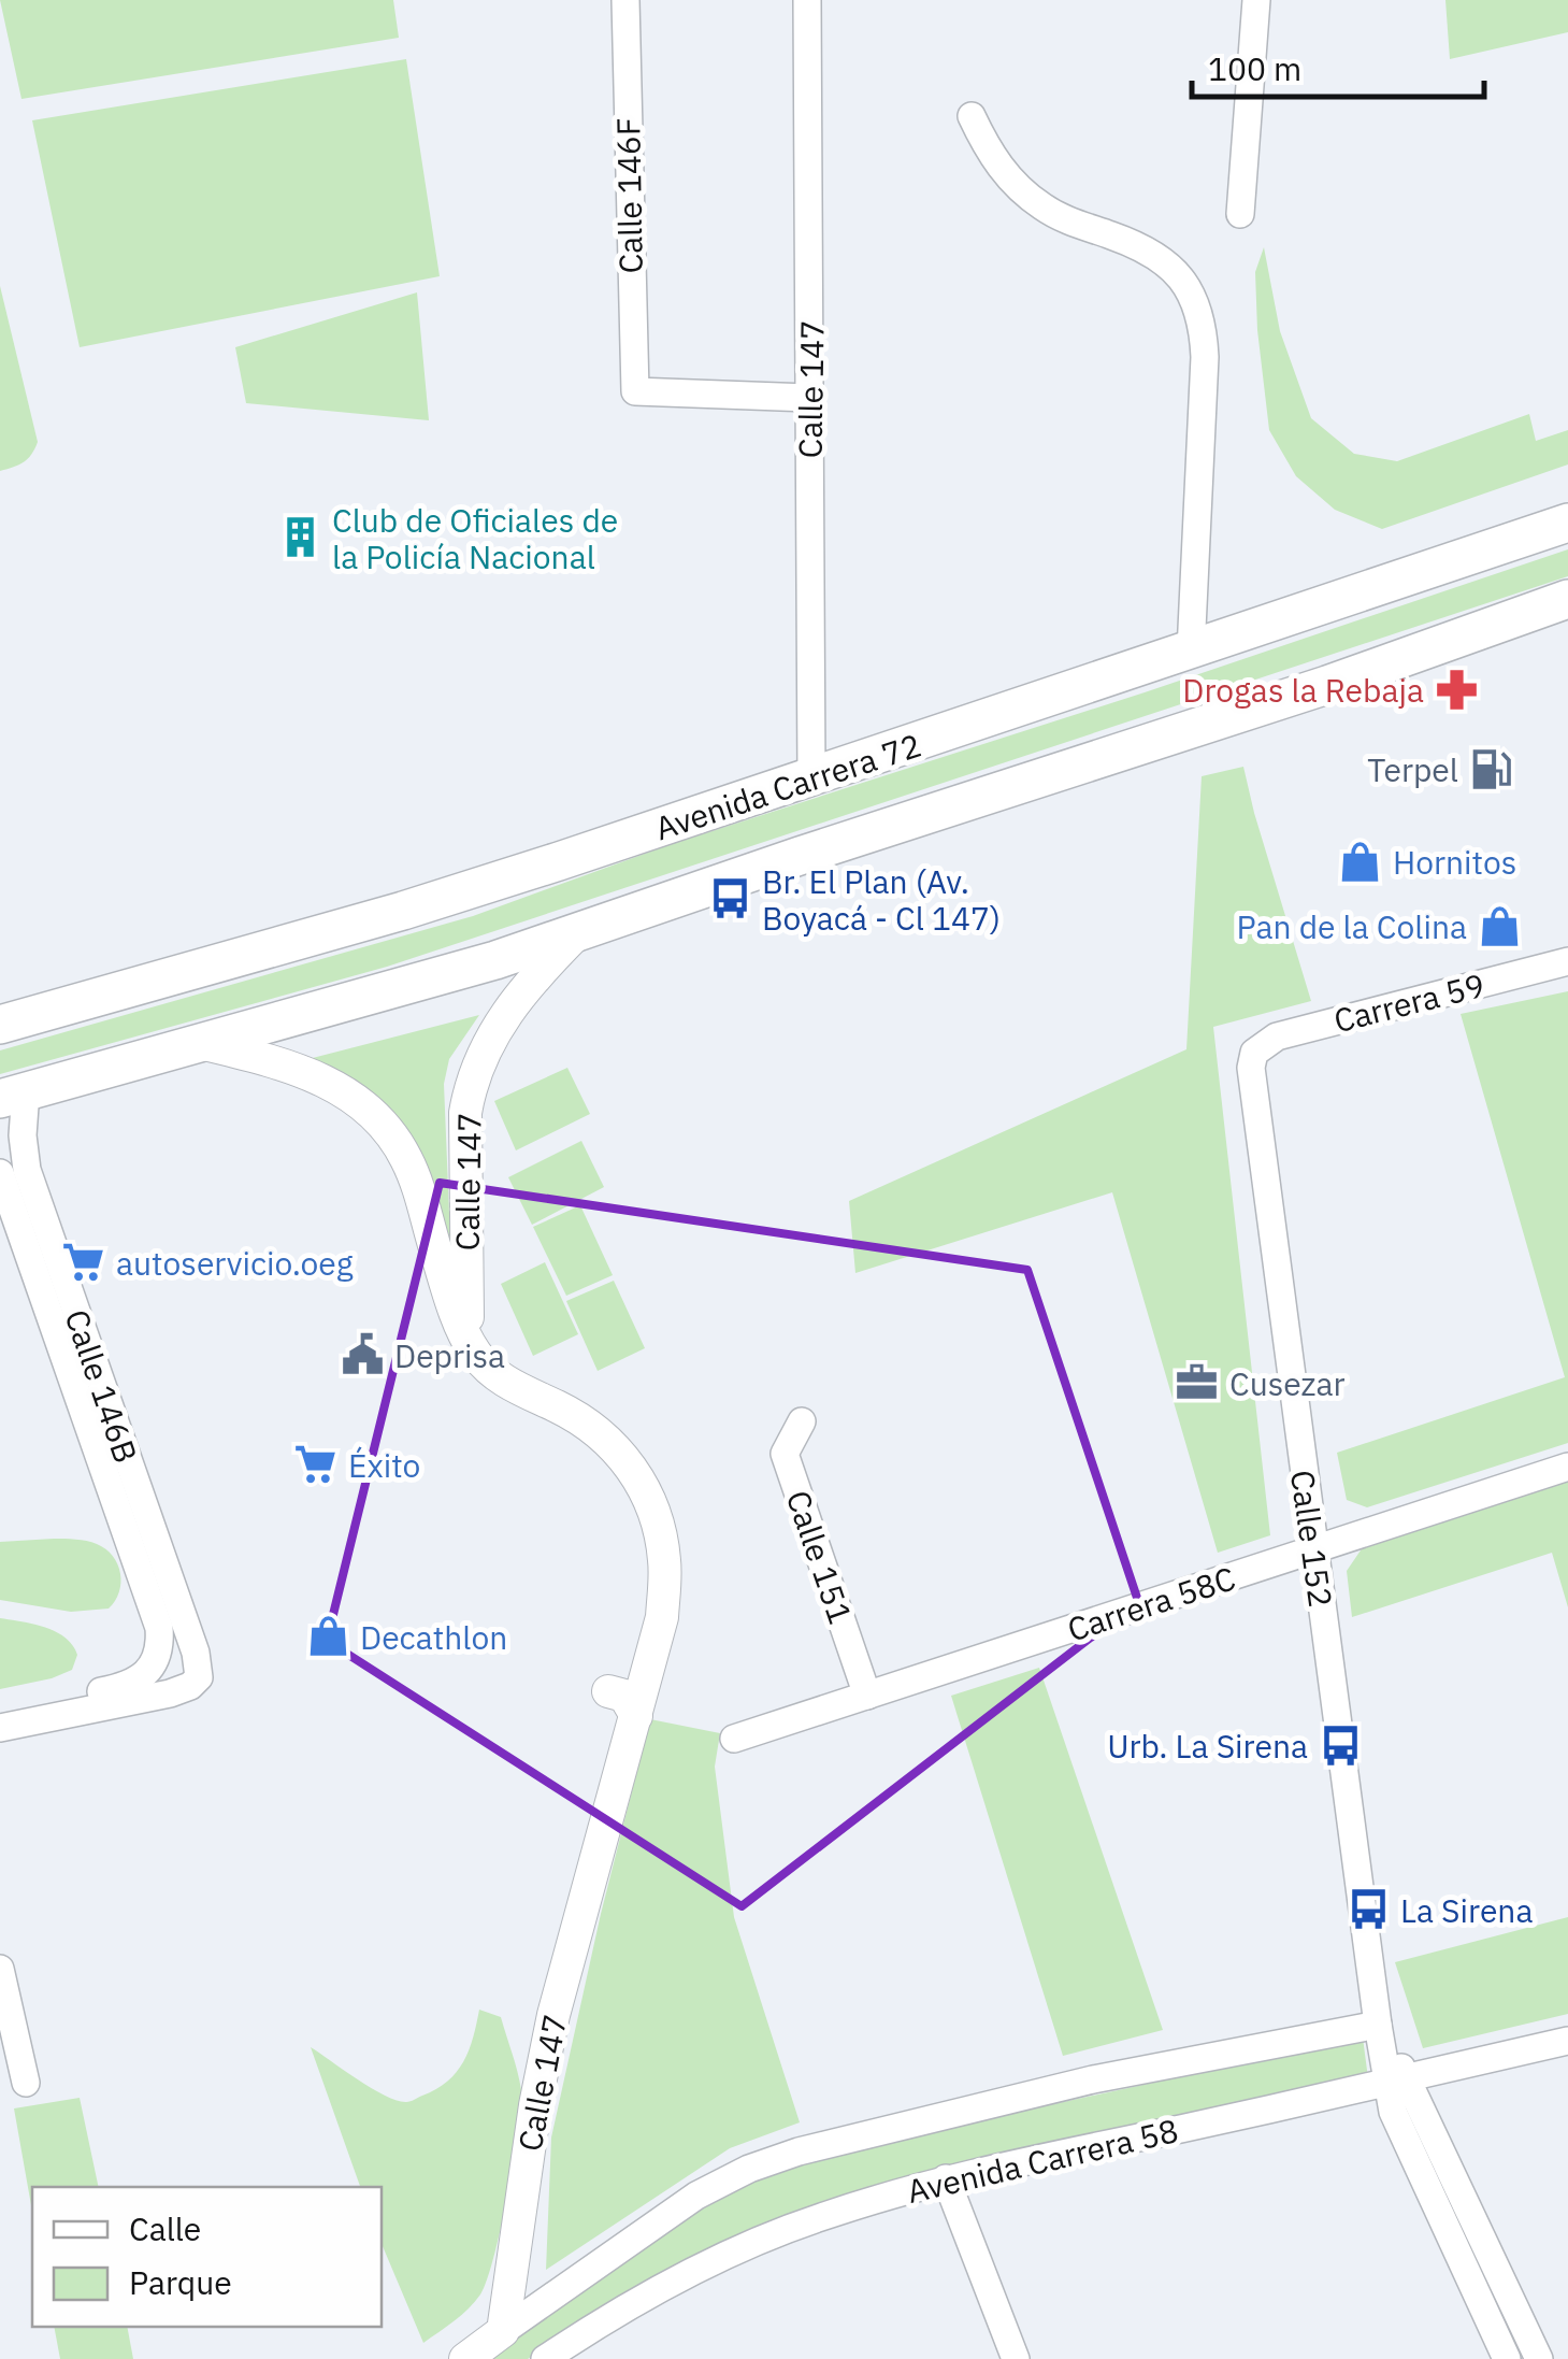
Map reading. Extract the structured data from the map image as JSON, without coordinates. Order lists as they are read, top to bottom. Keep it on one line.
{"streets":{"highway":["Avenida Carrera 72"],"main road":["Calle 147","Avenida Carrera 58"],"street":["Calle 146F","Carrera 59","Calle 146B","Calle 152","Calle 151","Carrera 58C"]},"crossings":[["Calle 146F","Calle 147"],["Calle 147","Avenida Carrera 72"],["Calle 147","Avenida Carrera 58"],["Carrera 59","Calle 152"],["Calle 152","Carrera 58C"],["Calle 152","Avenida Carrera 58"],["Calle 151","Carrera 58C"]],"places":{"building":["Club de Oficiales de la Policía Nacional"],"pharmacy":["Drogas la Rebaja"],"fuel station":["Terpel"],"shop":["Hornitos","Pan de la Colina","Decathlon"],"bus stop":["Br. El Plan (Av. Boyacá - Cl 147)","Urb. La Sirena","La Sirena"],"supermarket":["autoservicio.oeg","Éxito"],"public building":["Deprisa"],"office":["Cusezar"]},"legend":["Calle","Parque"],"scale_bar":"100 m"}
